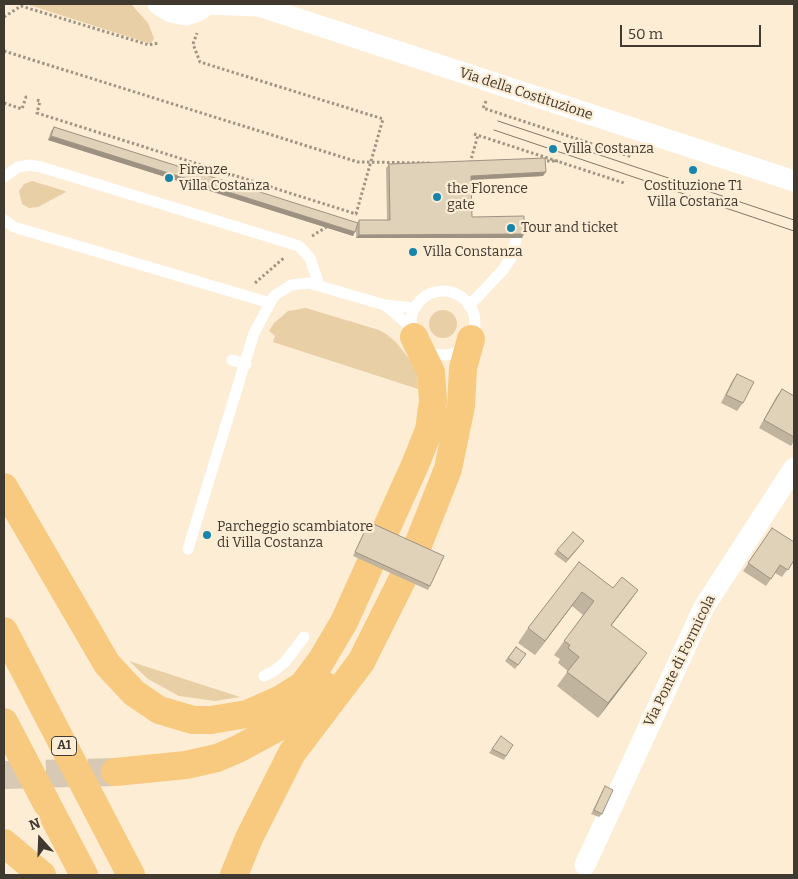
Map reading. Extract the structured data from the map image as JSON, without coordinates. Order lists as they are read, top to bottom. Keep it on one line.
{"streets":{"highway":["A1"],"street":["Via della Costituzione","Via Ponte di Formicola"]},"places":["Villa Costanza","Costituzione T1 Villa Costanza","Firenze, Villa Costanza","the Florence gate","Tour and ticket","Villa Constanza","Parcheggio scambiatore di Villa Costanza"],"scale_bar":"50 m","north":"top"}
